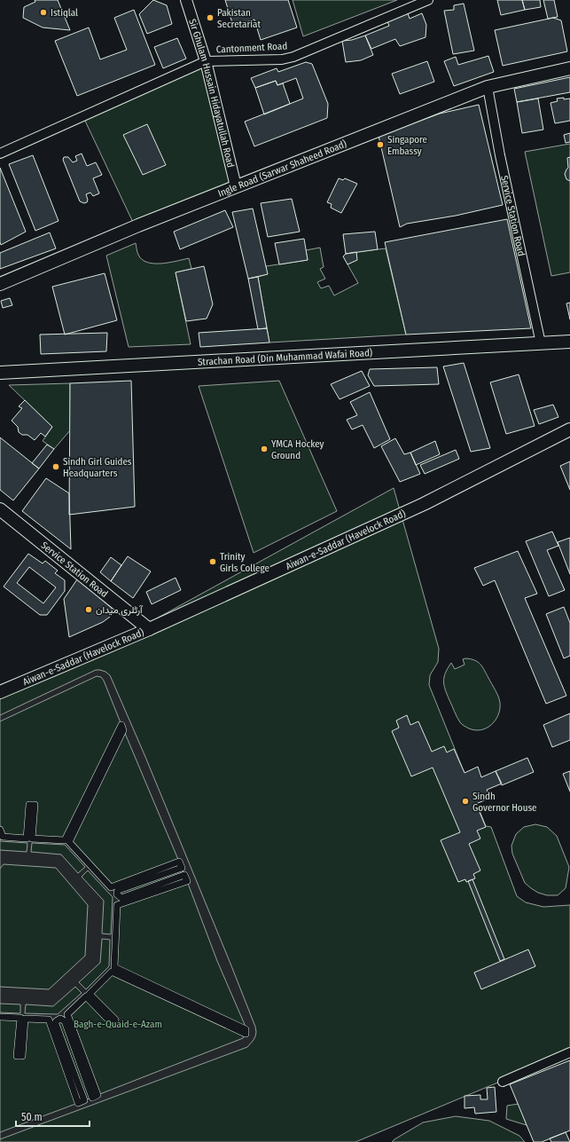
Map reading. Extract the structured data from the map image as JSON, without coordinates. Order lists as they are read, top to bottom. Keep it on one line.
{"streets":{"main road":["Ingle Road (Sarwar Shaheed Road)","Service Station Road","Strachan Road (Din Muhammad Wafai Road)","Aiwan-e-Saddar (Havelock Road)"],"street":["Cantonment Road","Sir Ghulam Hussain Hidayatullah Road"]},"crossings":[["Cantonment Road","Sir Ghulam Hussain Hidayatullah Road"],["Sir Ghulam Hussain Hidayatullah Road","Ingle Road (Sarwar Shaheed Road)"],["Ingle Road (Sarwar Shaheed Road)","Service Station Road"],["Service Station Road","Strachan Road (Din Muhammad Wafai Road)"],["Service Station Road","Aiwan-e-Saddar (Havelock Road)"]],"parks":["Bagh-e-Quaid-e-Azam"],"places":["Istiqlal","Pakistan Secretariat","Singapore Embassy","YMCA Hockey Ground","Sindh Girl Guides Headquarters","Trinity Girls College","آرٹلری میدان","Sindh Governor House"],"scale_bar":"50 m"}
